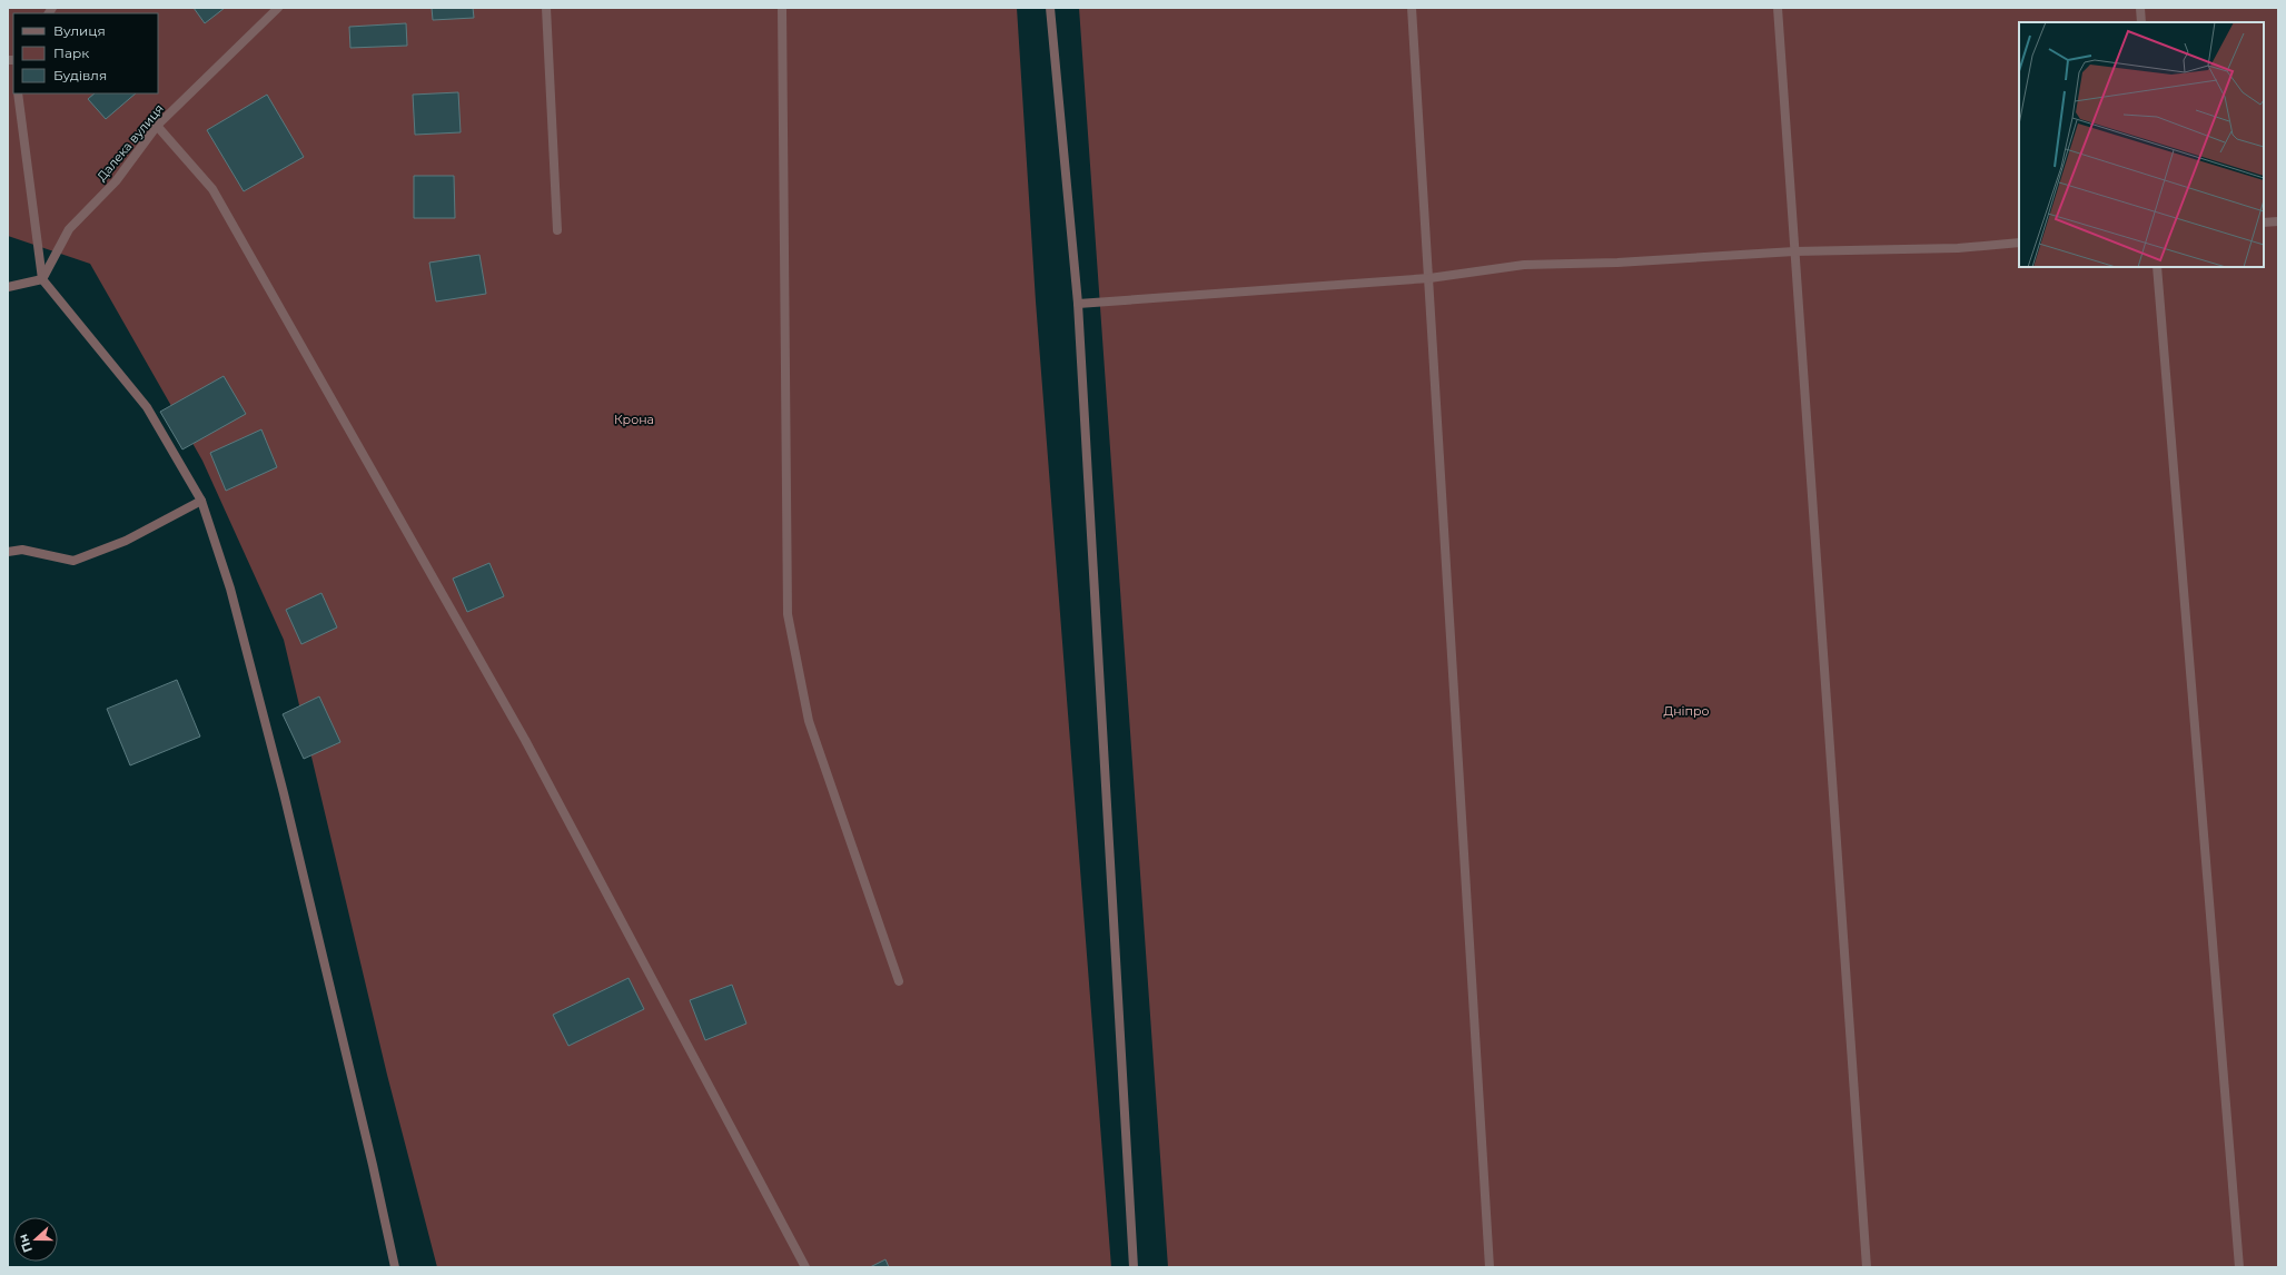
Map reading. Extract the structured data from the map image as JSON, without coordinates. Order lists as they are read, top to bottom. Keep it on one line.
{"streets":{"street":["Далека вулиця"]},"parks":["Крона","Дніпро"],"legend":["Вулиця","Парк","Будівля"],"north":"left"}
